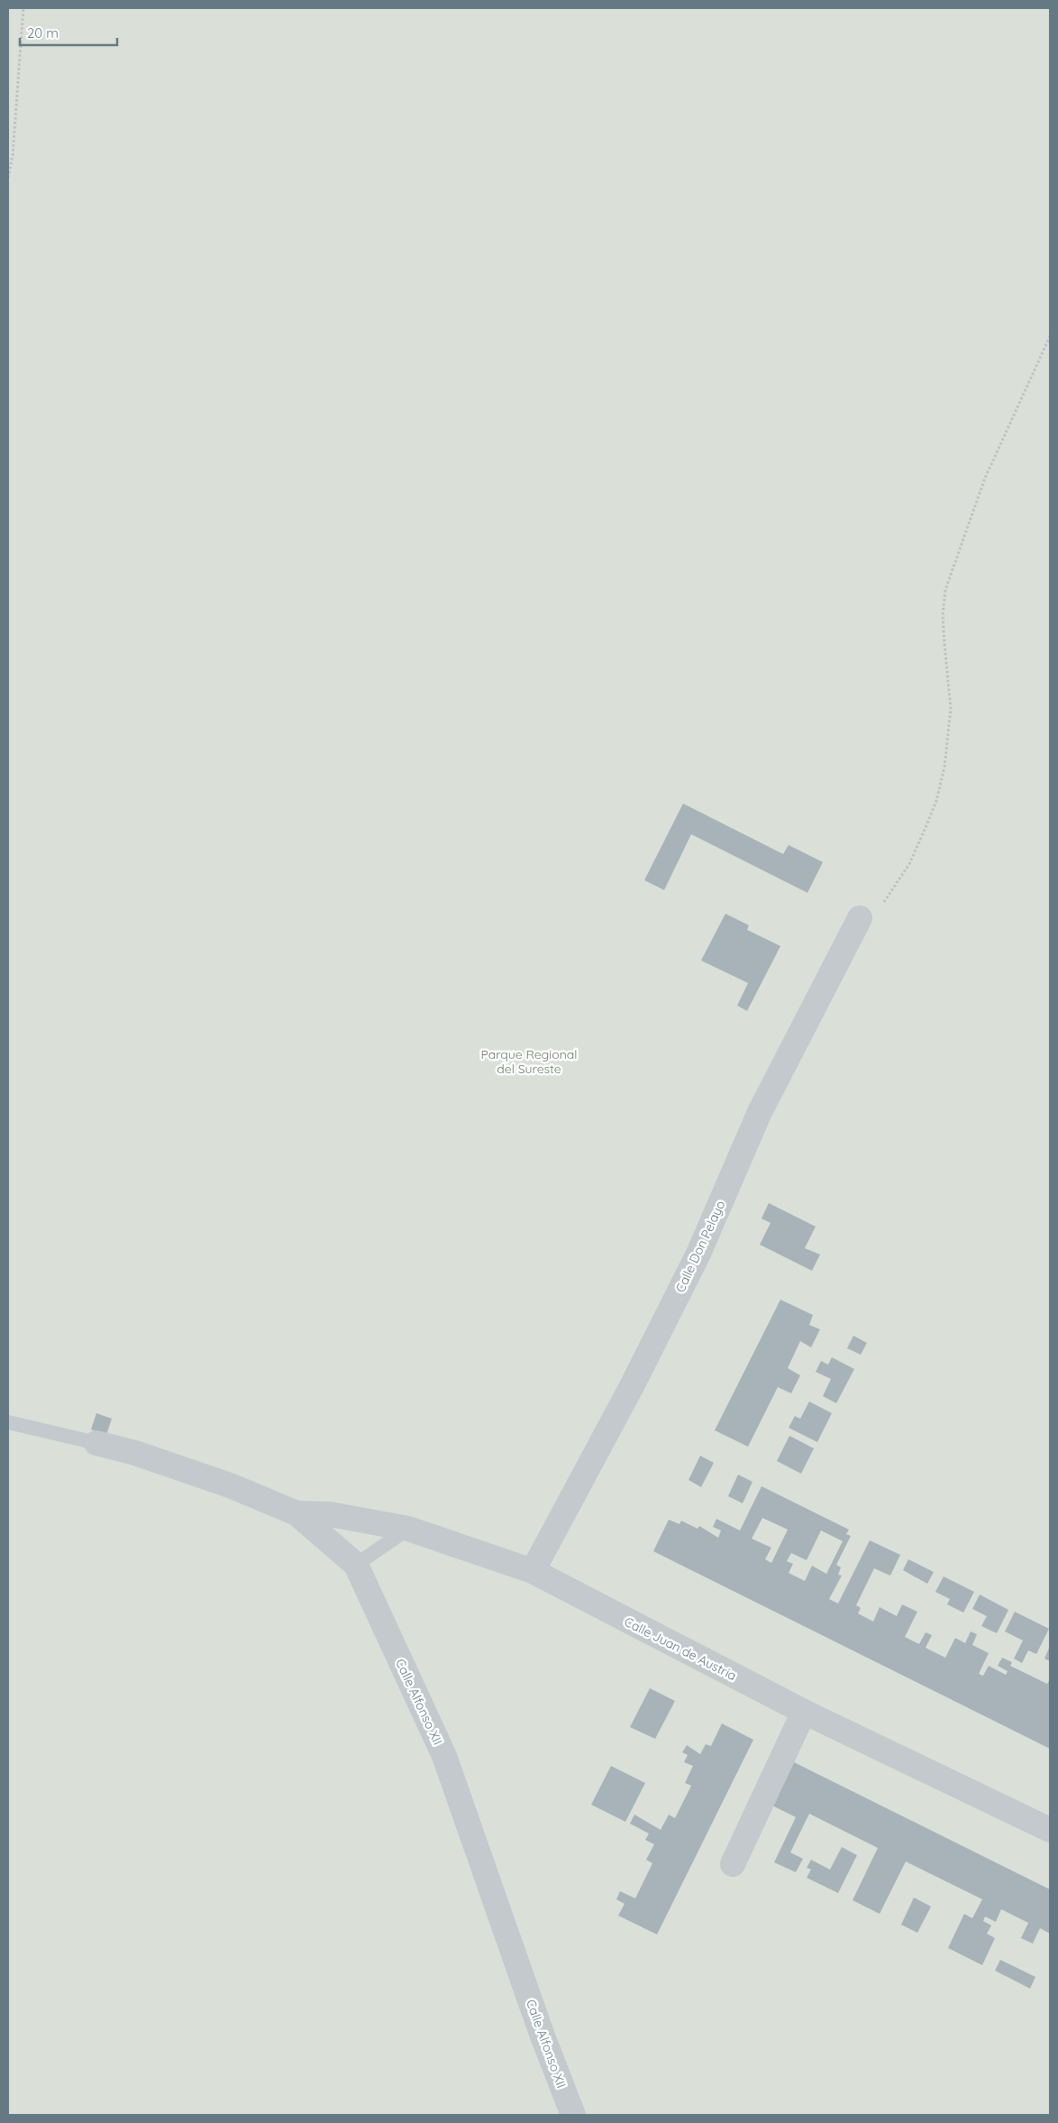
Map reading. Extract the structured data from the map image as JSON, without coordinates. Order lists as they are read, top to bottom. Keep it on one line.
{"streets":{"street":["Calle Don Pelayo","Calle Juan de Austria","Calle Alfonso XII"]},"crossings":[["Calle Don Pelayo","Calle Juan de Austria"],["Calle Juan de Austria","Calle Alfonso XII"]],"parks":["Parque Regional del Sureste"],"scale_bar":"20 m"}
